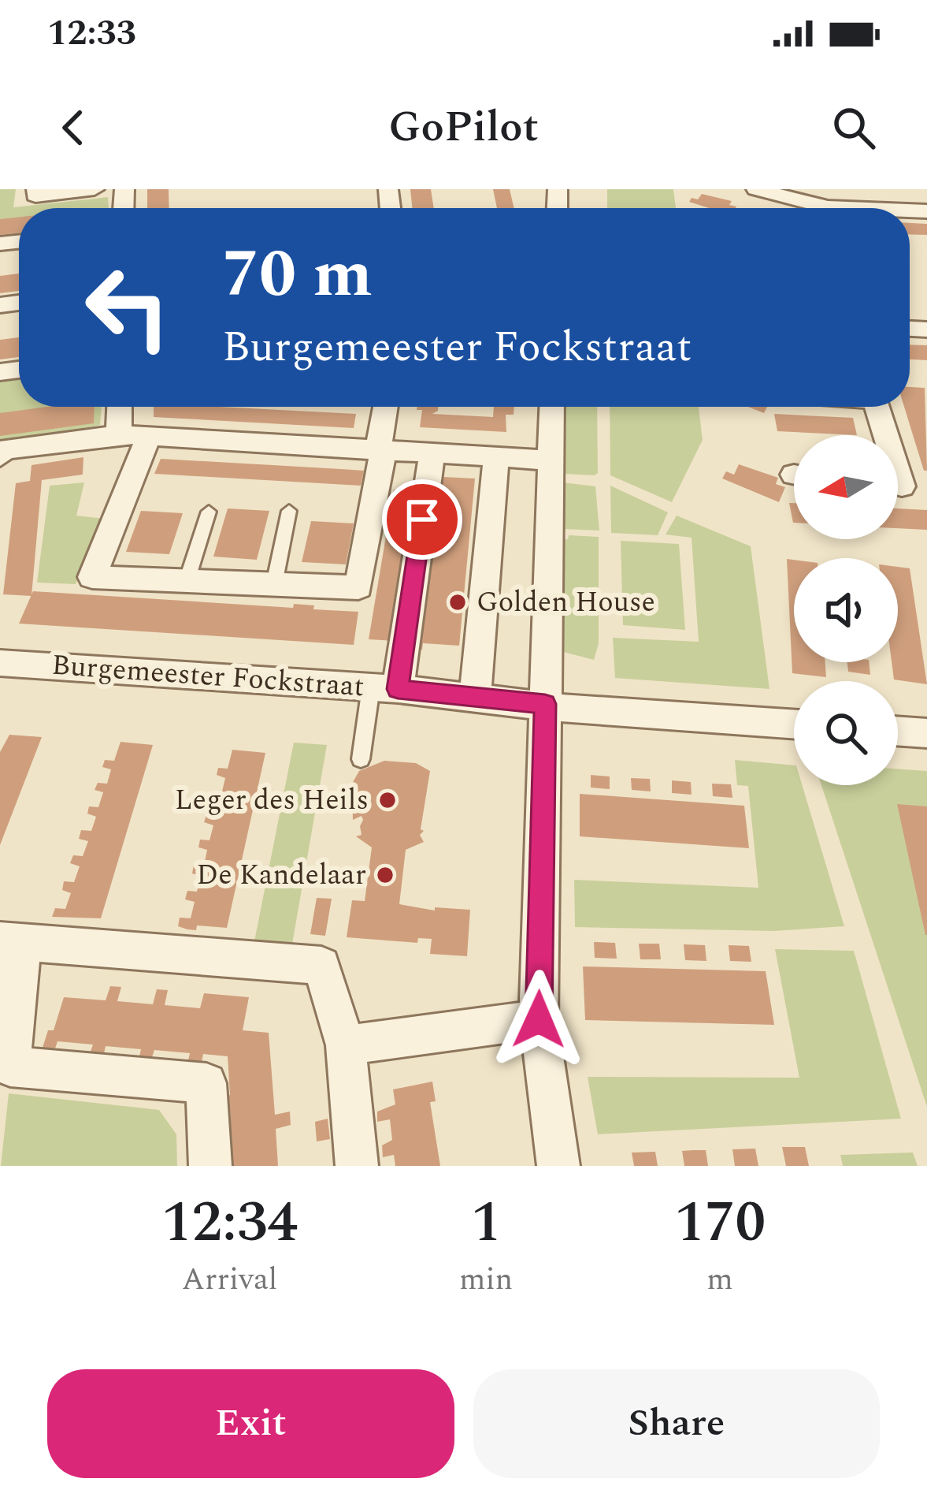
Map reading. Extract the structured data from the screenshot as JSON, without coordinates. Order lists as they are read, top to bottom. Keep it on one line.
{"streets":{"street":["Burgemeester Fockstraat"]},"places":["Golden House","Leger des Heils","De Kandelaar"],"north":"left","page":{"status":"12:33","header":"GoPilot","turn":["70 m","Burgemeester Fockstraat"],"eta":["12:34","Arrival","1","min","170","m"],"buttons":["Exit","Share"]}}
